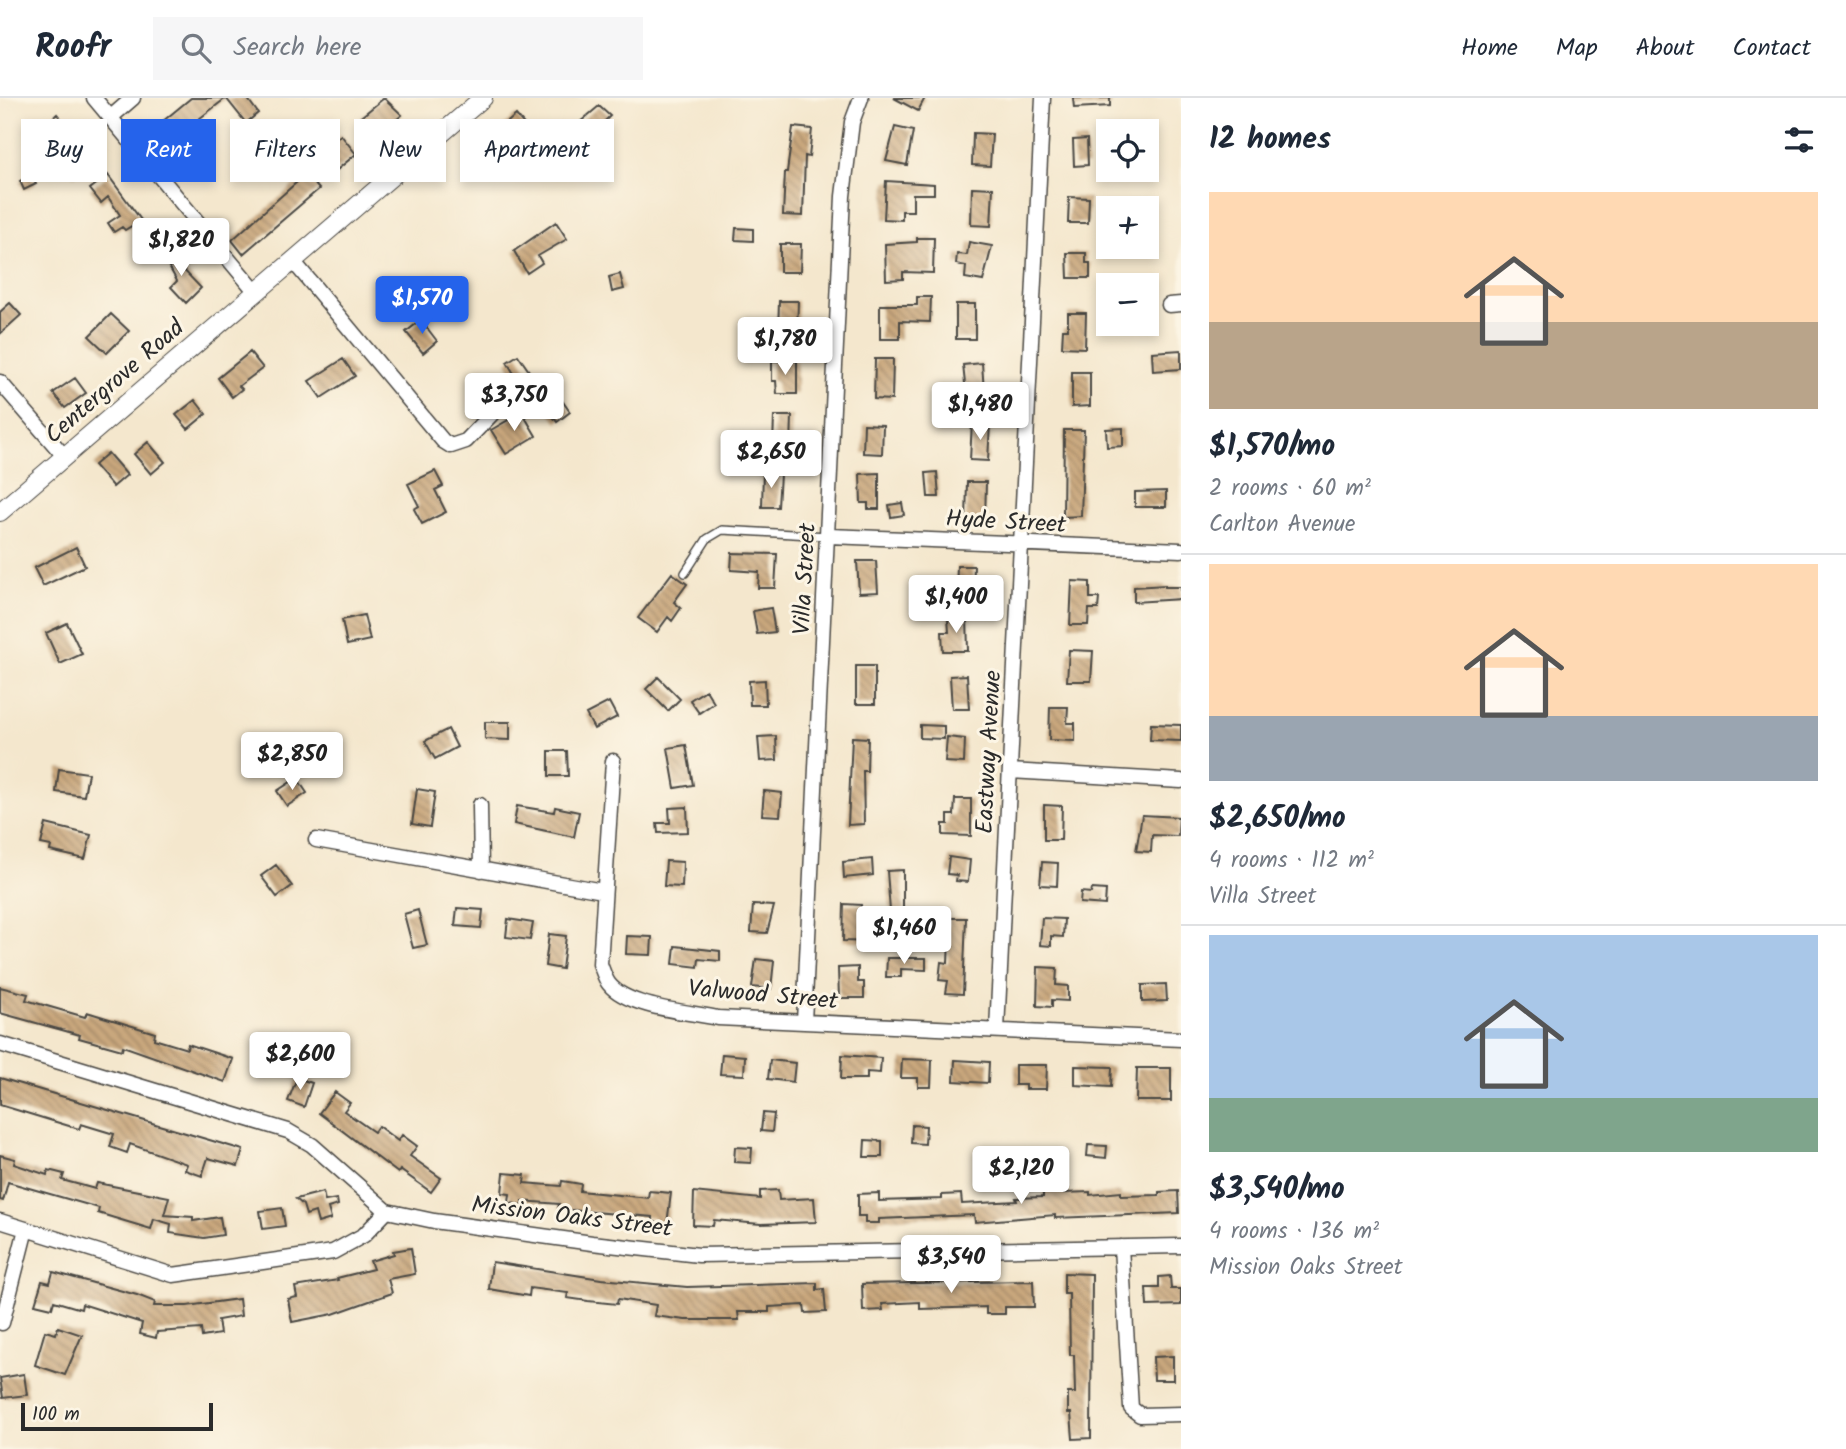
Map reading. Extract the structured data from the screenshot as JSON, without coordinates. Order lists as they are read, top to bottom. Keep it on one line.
{"streets":{"street":["Centergrove Road","Hyde Street","Villa Street","Eastway Avenue","Valwood Street","Mission Oaks Street"]},"crossings":[["Hyde Street","Villa Street"],["Hyde Street","Eastway Avenue"],["Villa Street","Valwood Street"],["Eastway Avenue","Valwood Street"]],"scale_bar":"100 m","page":{"header":"Roofr","search":"Search here","nav":["Home","Map","About","Contact"],"heading":"12 homes","map_buttons":["+","−"],"chip":["Buy","Rent","Filters","New","Apartment"],"list":[{"name":"$1,570/mo","note":"2 rooms · 60 m² · Carlton Avenue"},{"name":"$2,650/mo","note":"4 rooms · 112 m² · Villa Street"},{"name":"$3,540/mo","note":"4 rooms · 136 m² · Mission Oaks Street"}],"price":["$1,820","$1,570","$1,780","$3,750","$1,480","$2,650","$1,400","$2,850","$1,460","$2,600","$2,120","$3,540"],"scale":"100 m"}}
